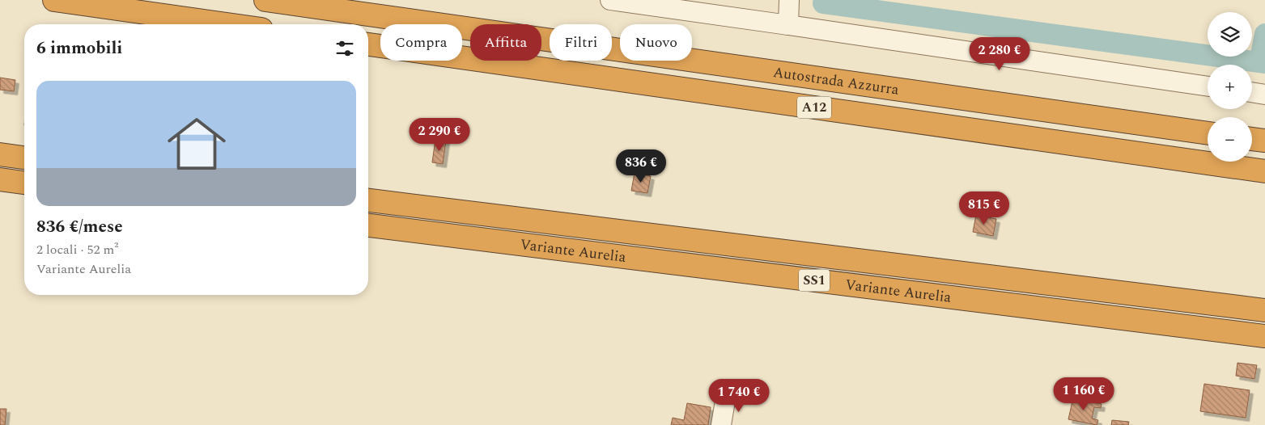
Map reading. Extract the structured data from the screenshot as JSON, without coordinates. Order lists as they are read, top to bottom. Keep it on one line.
{"streets":{"highway":["Autostrada Azzurra","A12","Variante Aurelia","SS1"]},"page":{"map_buttons":["+","−"],"chip":["Compra","Affitta","Filtri","Nuovo"],"heading":"6 immobili","price":["2 280 €","2 290 €","836 €","815 €","1 160 €","1 740 €"],"list":[{"name":"836 €/mese","note":"2 locali · 52 m² · Variante Aurelia"}]}}
